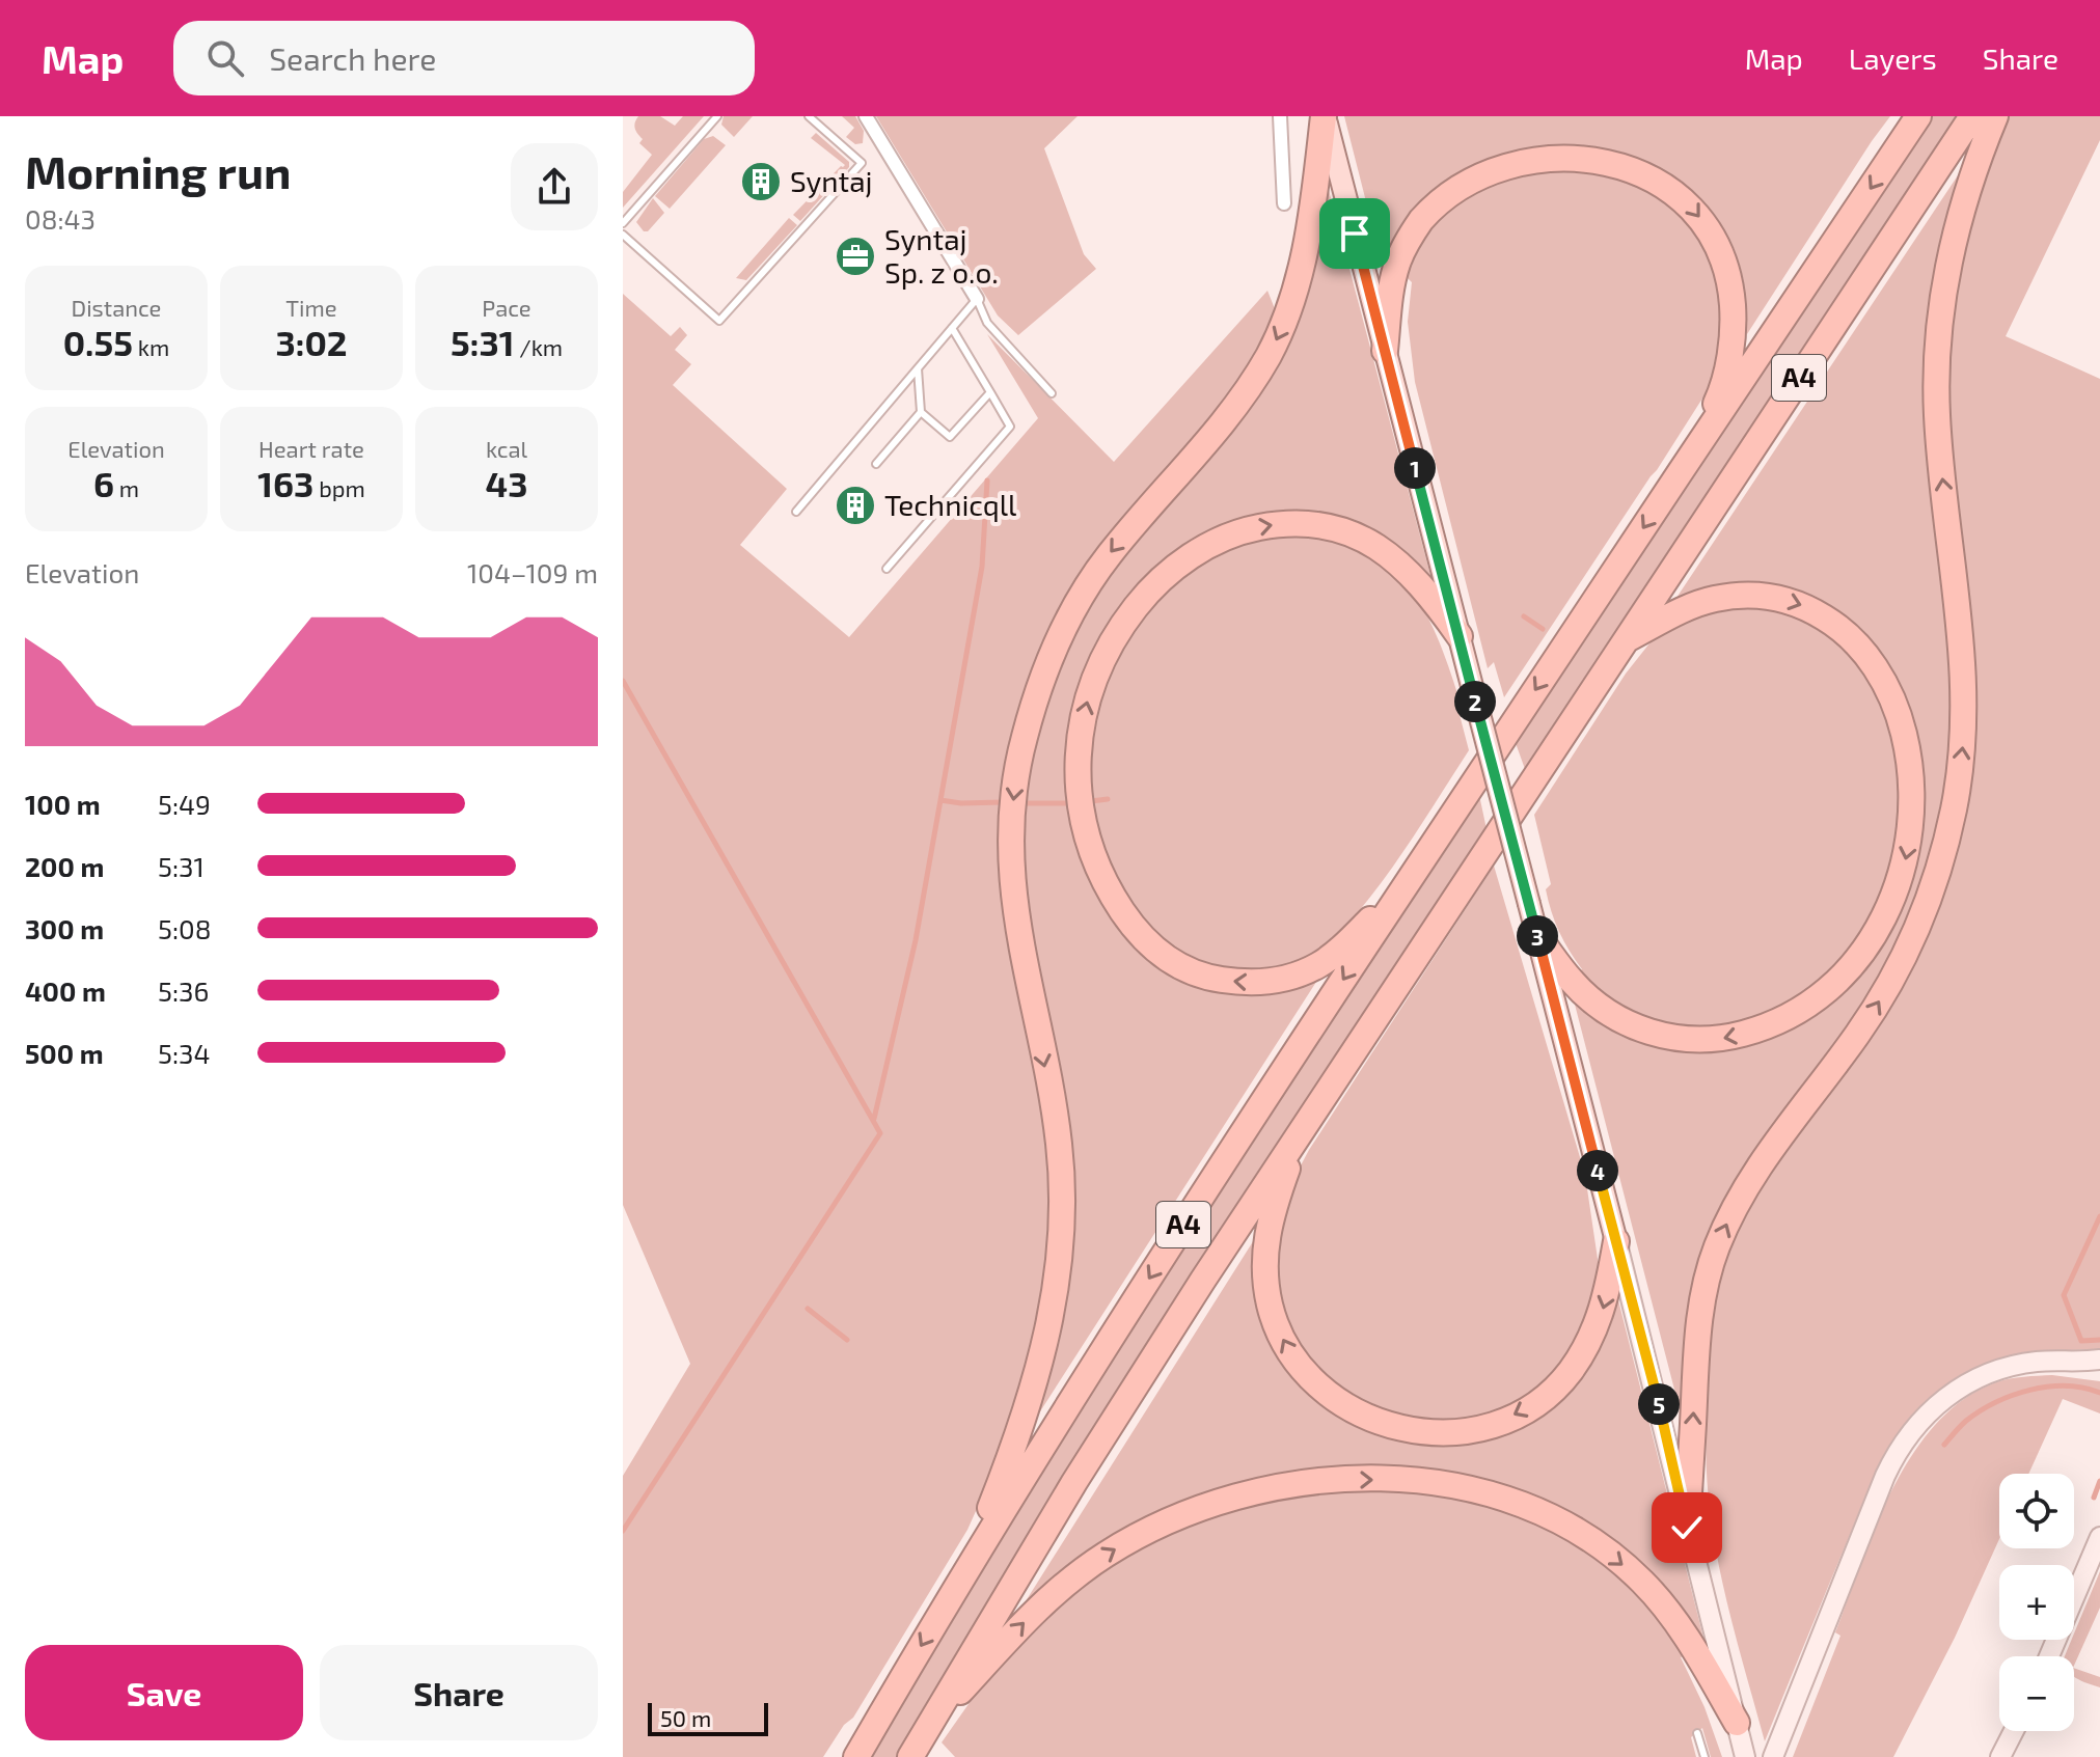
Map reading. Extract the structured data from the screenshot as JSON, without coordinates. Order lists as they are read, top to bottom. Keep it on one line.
{"streets":{"highway":["A4"]},"places":{"building":["Syntaj","Technicqll"],"office":["Syntaj Sp. z o.o."]},"scale_bar":"50 m","page":{"header":"Map","search":"Search here","nav":["Map","Layers","Share"],"heading":["Morning run","08:43"],"stats":[["Distance","0.55 km"],["Time","3:02"],["Pace","5:31 /km"],["Elevation","6 m"],["Heart rate","163 bpm"],["kcal","43"]],"pins":["1","2","3","4","5"],"chart":["Elevation","104–109 m"],"list":[{"name":"100 m","note":"5:49"},{"name":"200 m","note":"5:31"},{"name":"300 m","note":"5:08"},{"name":"400 m","note":"5:36"},{"name":"500 m","note":"5:34"}],"map_buttons":["+","−"],"buttons":["Save","Share"],"scale":"50 m"}}
